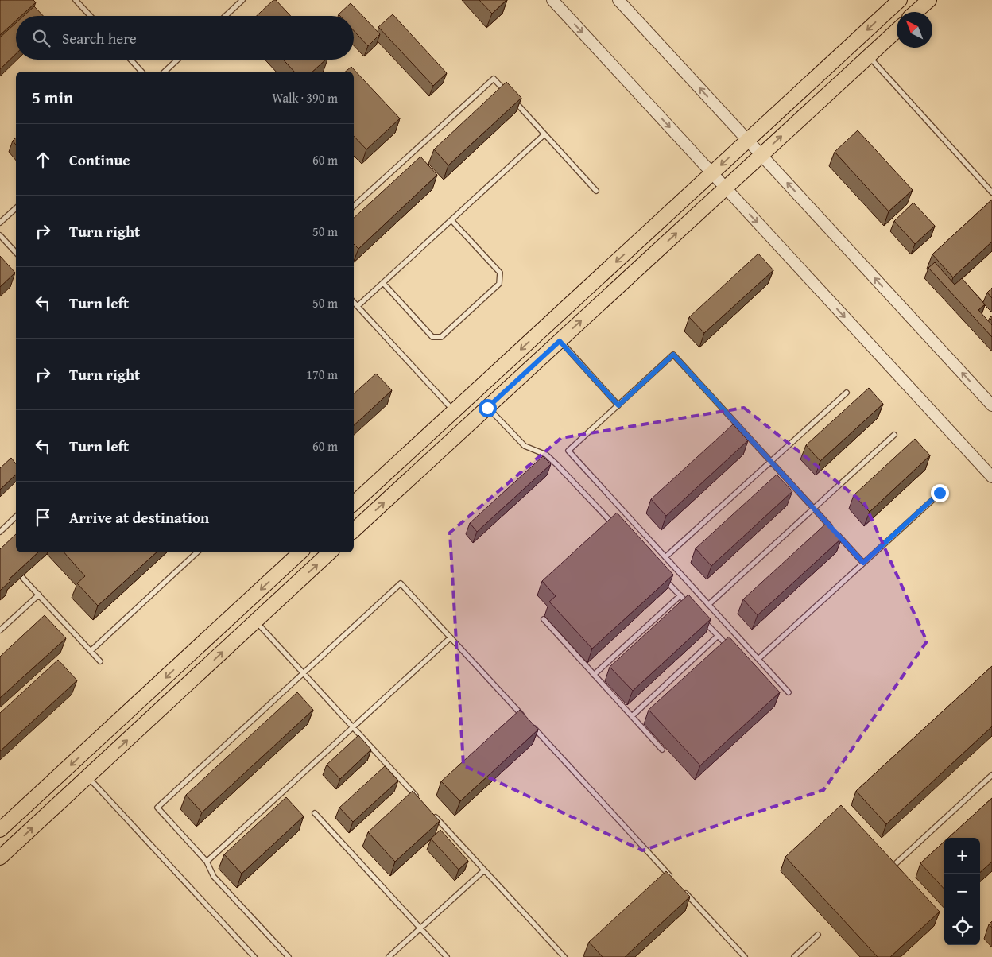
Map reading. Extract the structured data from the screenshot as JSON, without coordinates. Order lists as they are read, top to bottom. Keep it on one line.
{"north":"top left","page":{"search":"Search here","heading":["5 min","Walk · 390 m"],"list":[["Continue","60 m"],["Turn right","50 m"],["Turn left","50 m"],["Turn right","170 m"],["Turn left","60 m"],"Arrive at destination"],"map_buttons":["+","−"]}}
